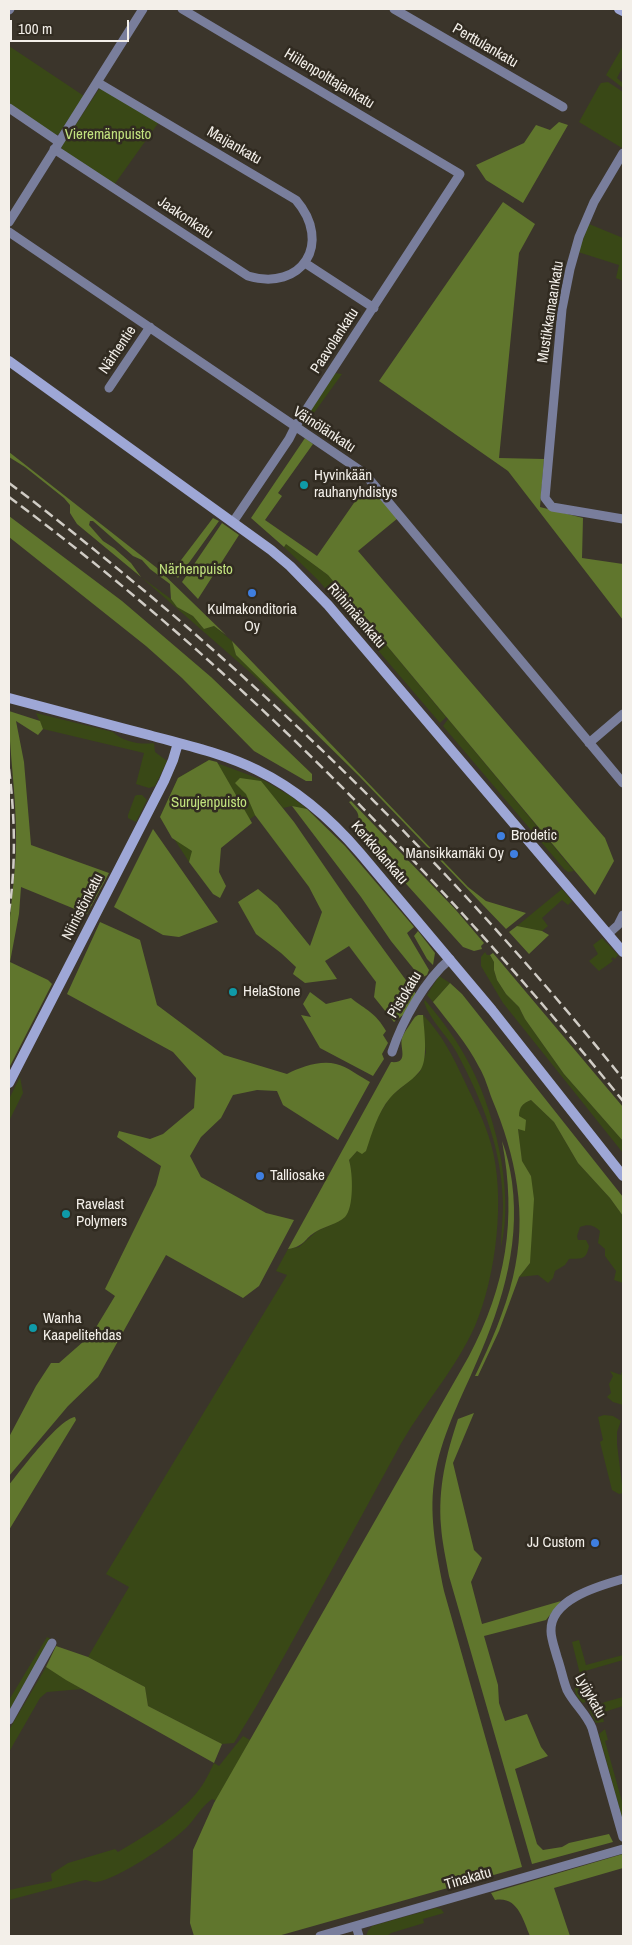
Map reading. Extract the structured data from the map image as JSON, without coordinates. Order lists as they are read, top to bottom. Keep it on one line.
{"streets":{"street":["Perttulankatu","Hiilenpolttajankatu","Maijankatu","Jaakonkatu","Mustikkamaankatu","Paavolankatu","Närhentie","Väinölänkatu","Riihimäenkatu","Kerkkolankatu","Niinistönkatu","Pistokatu","Lyijykatu","Tinakatu"]},"crossings":[["Hiilenpolttajankatu","Paavolankatu"],["Maijankatu","Jaakonkatu"],["Paavolankatu","Väinölänkatu"],["Paavolankatu","Riihimäenkatu"],["Närhentie","Väinölänkatu"],["Kerkkolankatu","Niinistönkatu"],["Kerkkolankatu","Pistokatu"]],"parks":["Vieremänpuisto","Närhenpuisto","Surujenpuisto"],"places":["Hyvinkään rauhanyhdistys","Kulmakonditoria Oy","Brodetic","Mansikkamäki Oy","HelaStone","Talliosake","Ravelast Polymers","Wanha Kaapelitehdas","JJ Custom"],"scale_bar":"100 m"}
